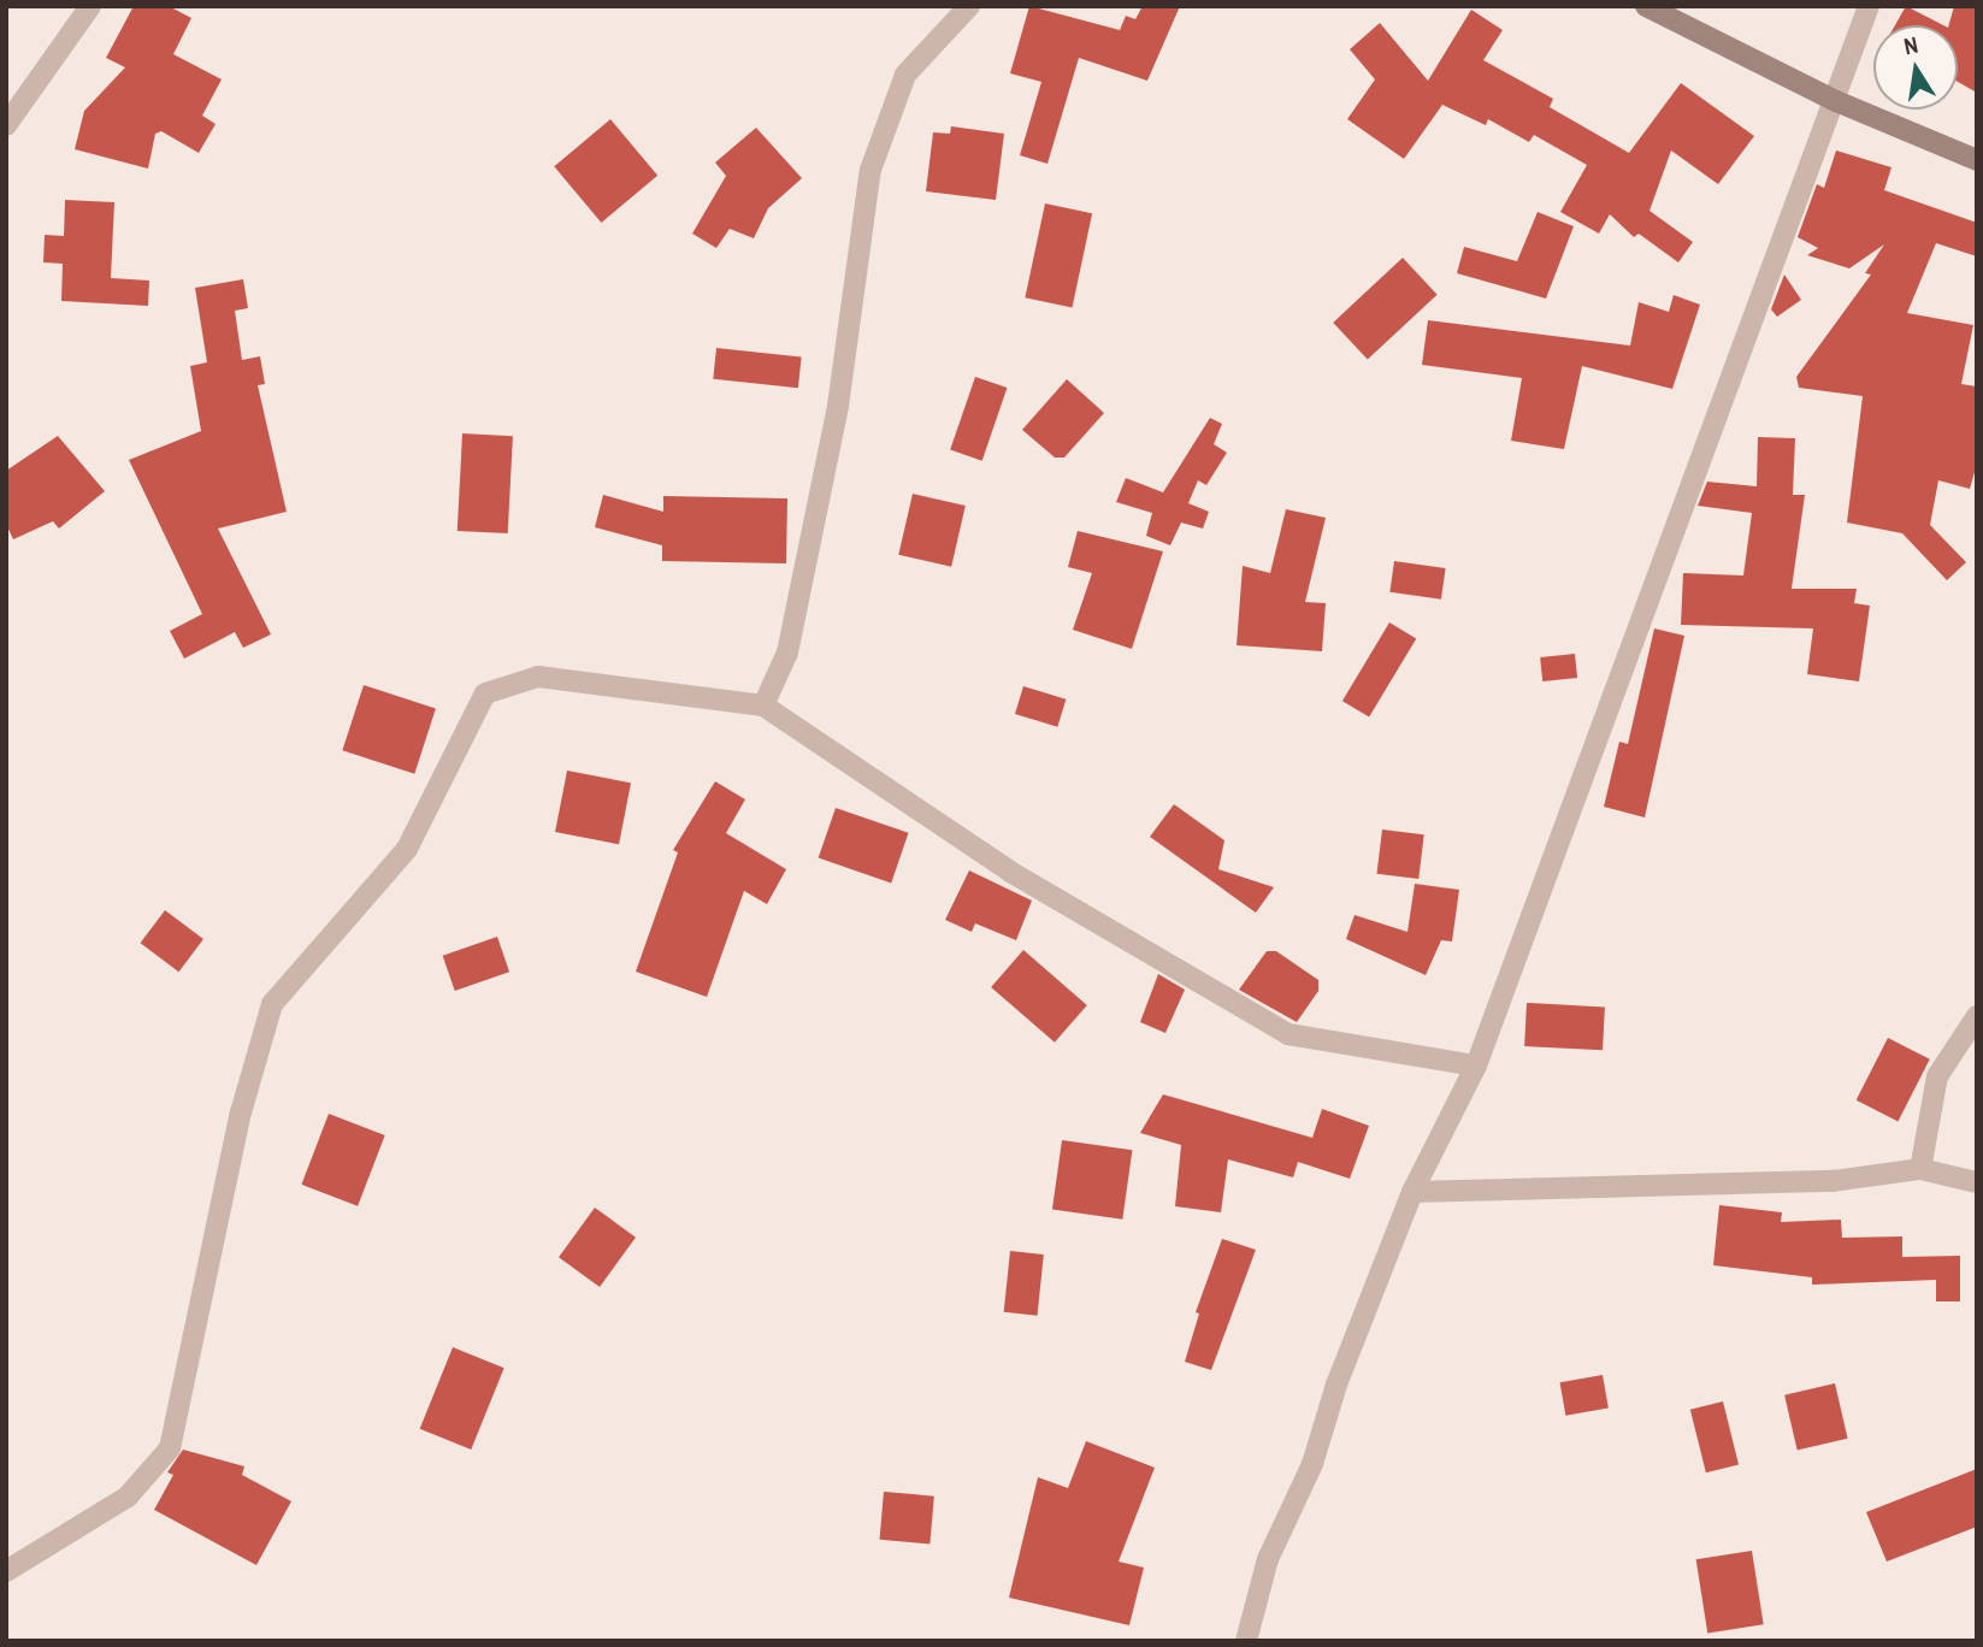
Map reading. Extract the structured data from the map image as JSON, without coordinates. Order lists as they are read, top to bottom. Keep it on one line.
{"north":"top"}
